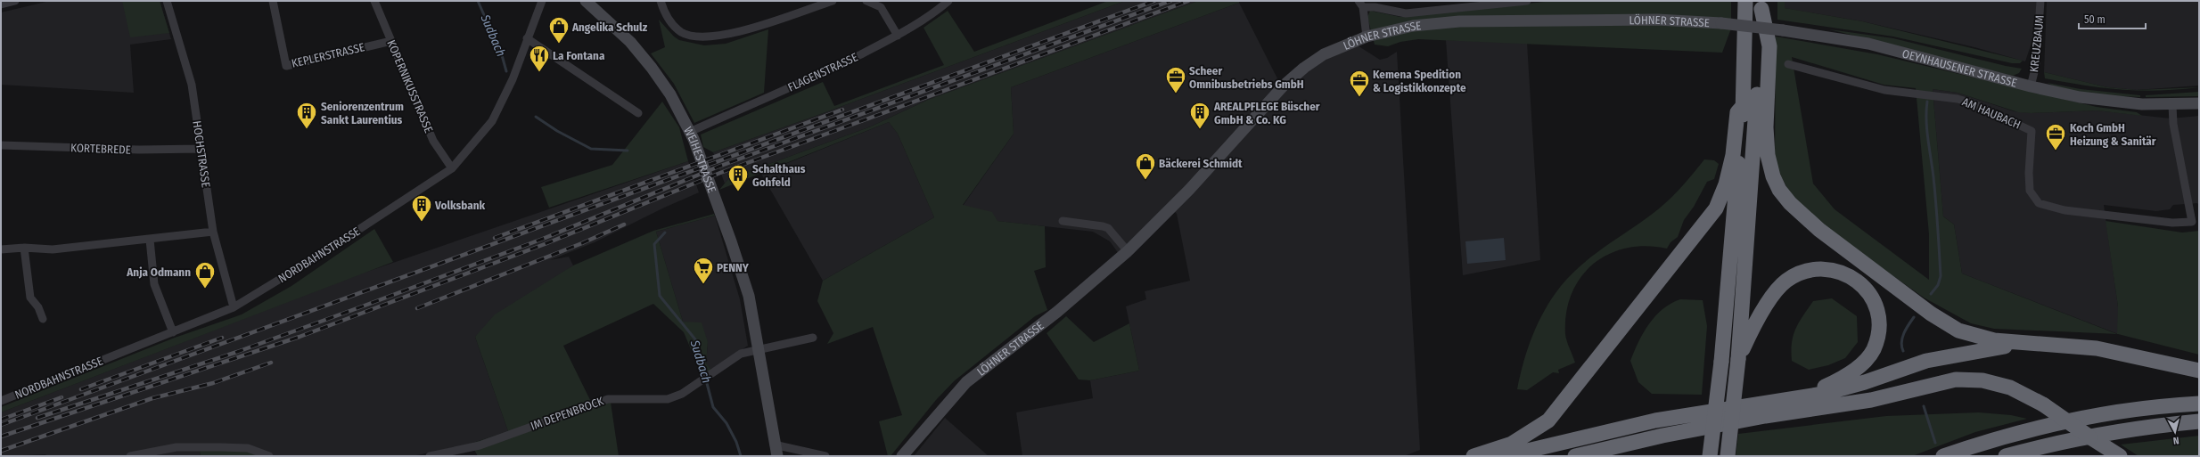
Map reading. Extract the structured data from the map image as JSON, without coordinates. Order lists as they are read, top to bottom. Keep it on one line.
{"streets":{"main road":["LÖHNER STRASSE","OEYNHAUSENER STRASSE","WEIHESTRASSE"],"street":["KREUZBAUM","KEPLERSTRASSE","FLAGENSTRASSE","KOPERNIKUSSTRASSE","AM HAUBACH","KORTEBREDE","HOCHSTRASSE","NORDBAHNSTRASSE","IM DEPENBROCK"]},"crossings":[["LÖHNER STRASSE","OEYNHAUSENER STRASSE"],["KREUZBAUM","OEYNHAUSENER STRASSE"],["KEPLERSTRASSE","KOPERNIKUSSTRASSE"],["OEYNHAUSENER STRASSE","AM HAUBACH"],["FLAGENSTRASSE","WEIHESTRASSE"],["KOPERNIKUSSTRASSE","NORDBAHNSTRASSE"],["KORTEBREDE","HOCHSTRASSE"],["HOCHSTRASSE","NORDBAHNSTRASSE"],["WEIHESTRASSE","IM DEPENBROCK"]],"water":["Sudbach"],"places":{"shop":["Angelika Schulz","Bäckerei Schmidt","Anja Odmann"],"restaurant":["La Fontana"],"office":["Scheer Omnibusbetriebs GmbH","Kemena Spedition & Logistikkonzepte","Koch GmbH Heizung & Sanitär"],"building":["Seniorenzentrum Sankt Laurentius","AREALPFLEGE Büscher GmbH & Co. KG","Schalthaus Gohfeld","Volksbank"],"supermarket":["PENNY"]},"scale_bar":"50 m","north":"bottom"}
